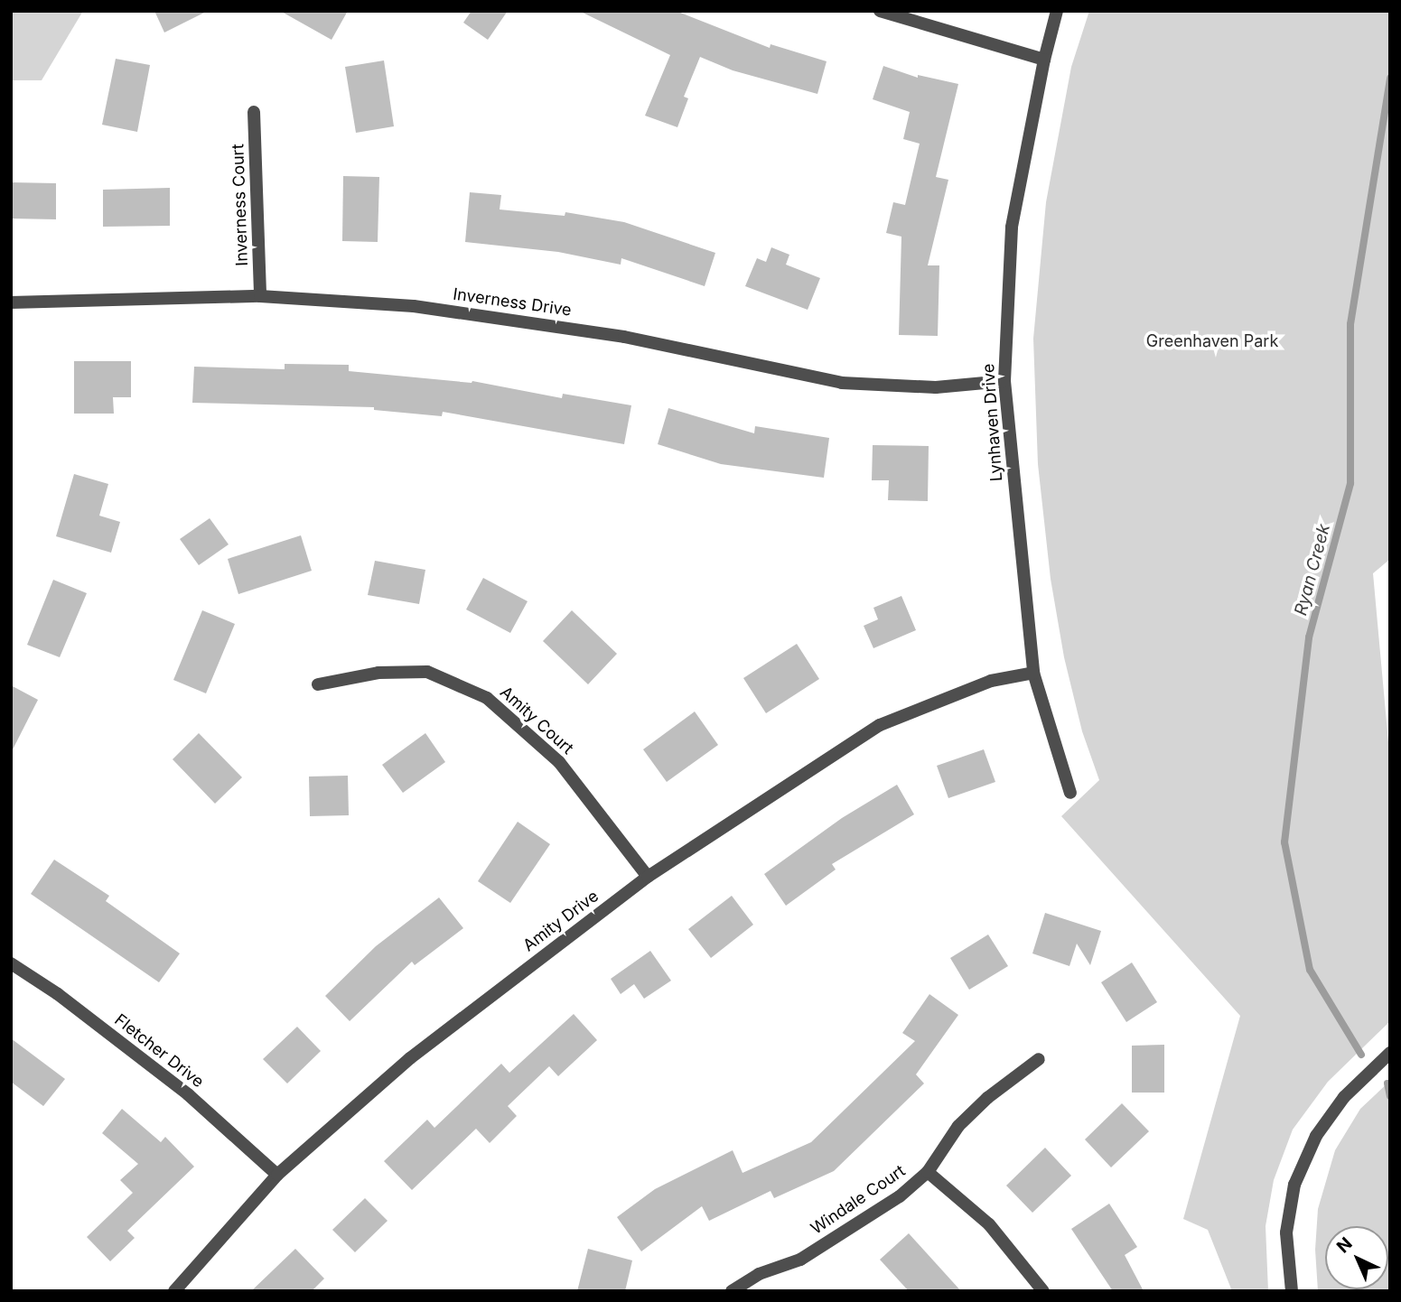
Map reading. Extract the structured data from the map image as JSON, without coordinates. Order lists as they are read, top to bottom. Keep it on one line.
{"streets":{"street":["Inverness Court","Inverness Drive","Lynhaven Drive","Amity Court","Amity Drive","Fletcher Drive","Windale Court"]},"crossings":[["Inverness Court","Inverness Drive"],["Inverness Drive","Lynhaven Drive"],["Lynhaven Drive","Amity Drive"],["Amity Court","Amity Drive"],["Amity Drive","Fletcher Drive"]],"water":["Ryan Creek"],"parks":["Greenhaven Park"],"north":"top left"}
